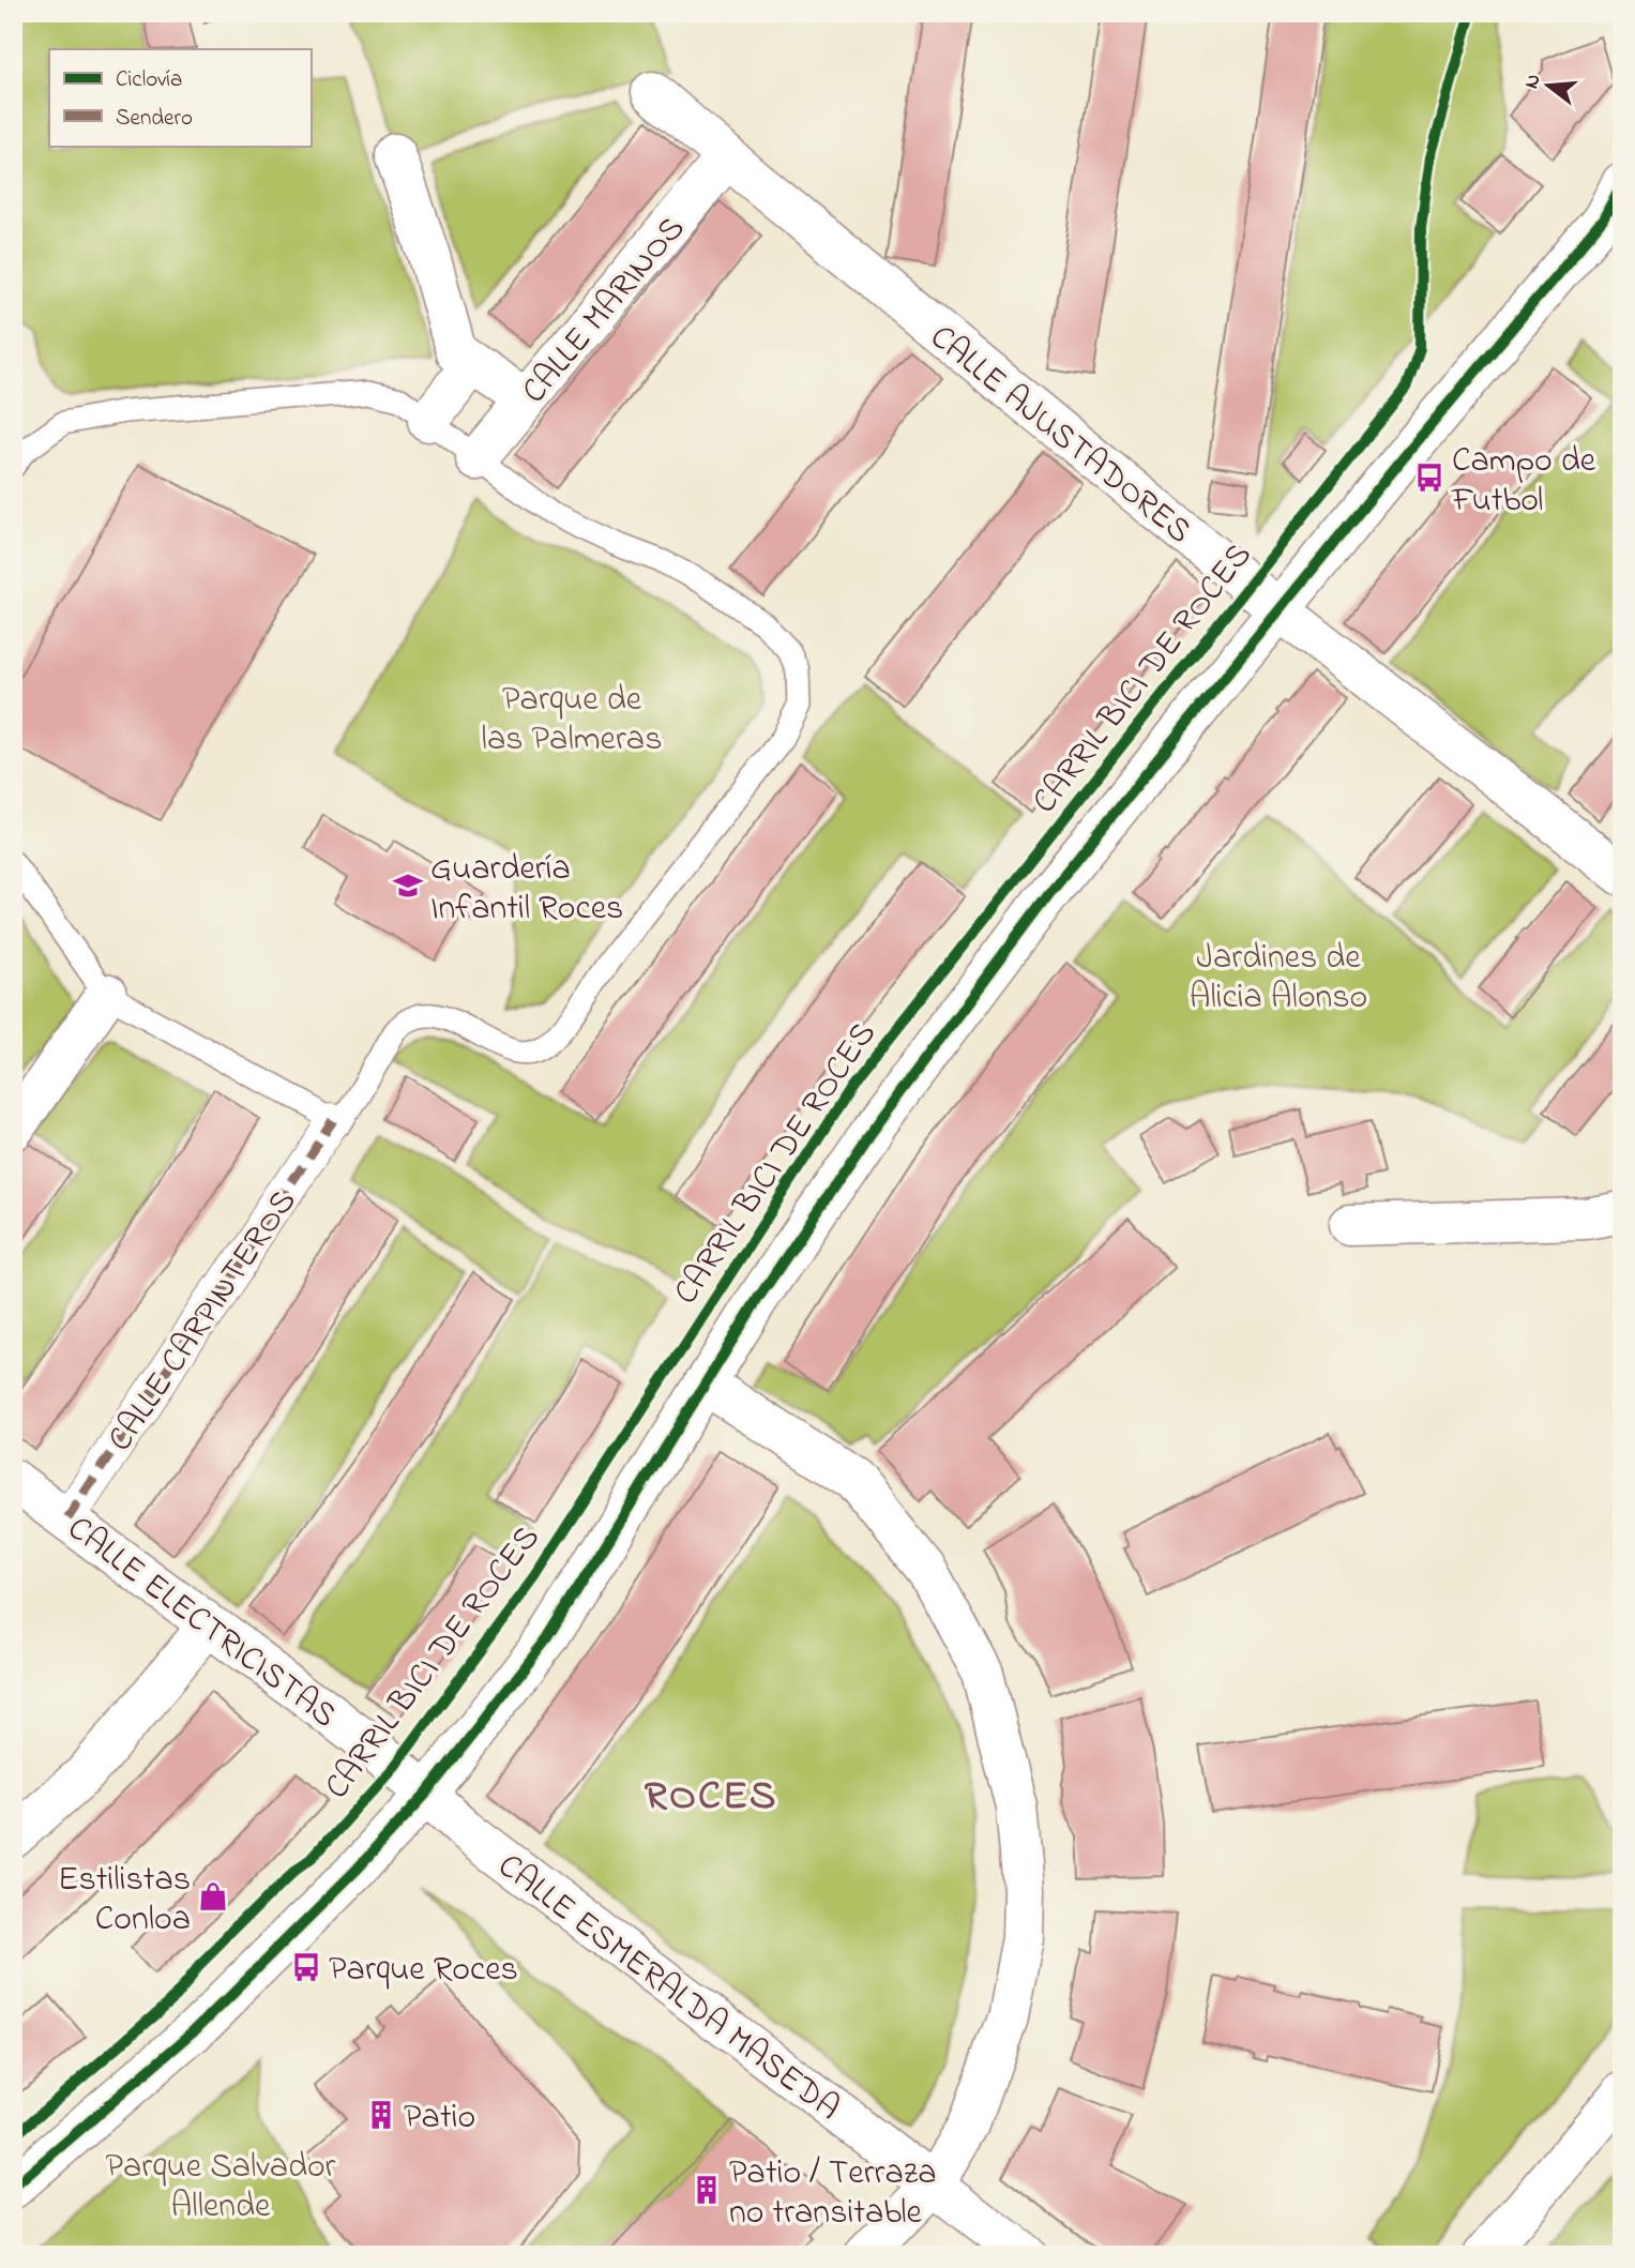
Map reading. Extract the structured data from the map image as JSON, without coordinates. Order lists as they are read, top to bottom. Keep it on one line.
{"streets":{"street":["CALLE MARINOS","CALLE AJUSTADORES","CALLE CARPINTEROS","CALLE ELECTRICISTAS","CALLE ESMERALDA MASEDA"],"cycle path":["CARRIL BICI DE ROCES"]},"crossings":[["CALLE MARINOS","CALLE AJUSTADORES"],["CALLE CARPINTEROS","CALLE ELECTRICISTAS"],["CALLE ELECTRICISTAS","CALLE ESMERALDA MASEDA"]],"districts":["ROCES"],"parks":["Parque de las Palmeras","Jardines de Alicia Alonso","Parque Salvador Allende"],"places":{"bus stop":["Campo de Futbol","Parque Roces"],"school or university":["Guardería Infantil Roces"],"shop":["Estilistas Conloa"],"building":["Patio","Patio / Terraza no transitable"]},"legend":["Ciclovía","Sendero"],"north":"left"}
